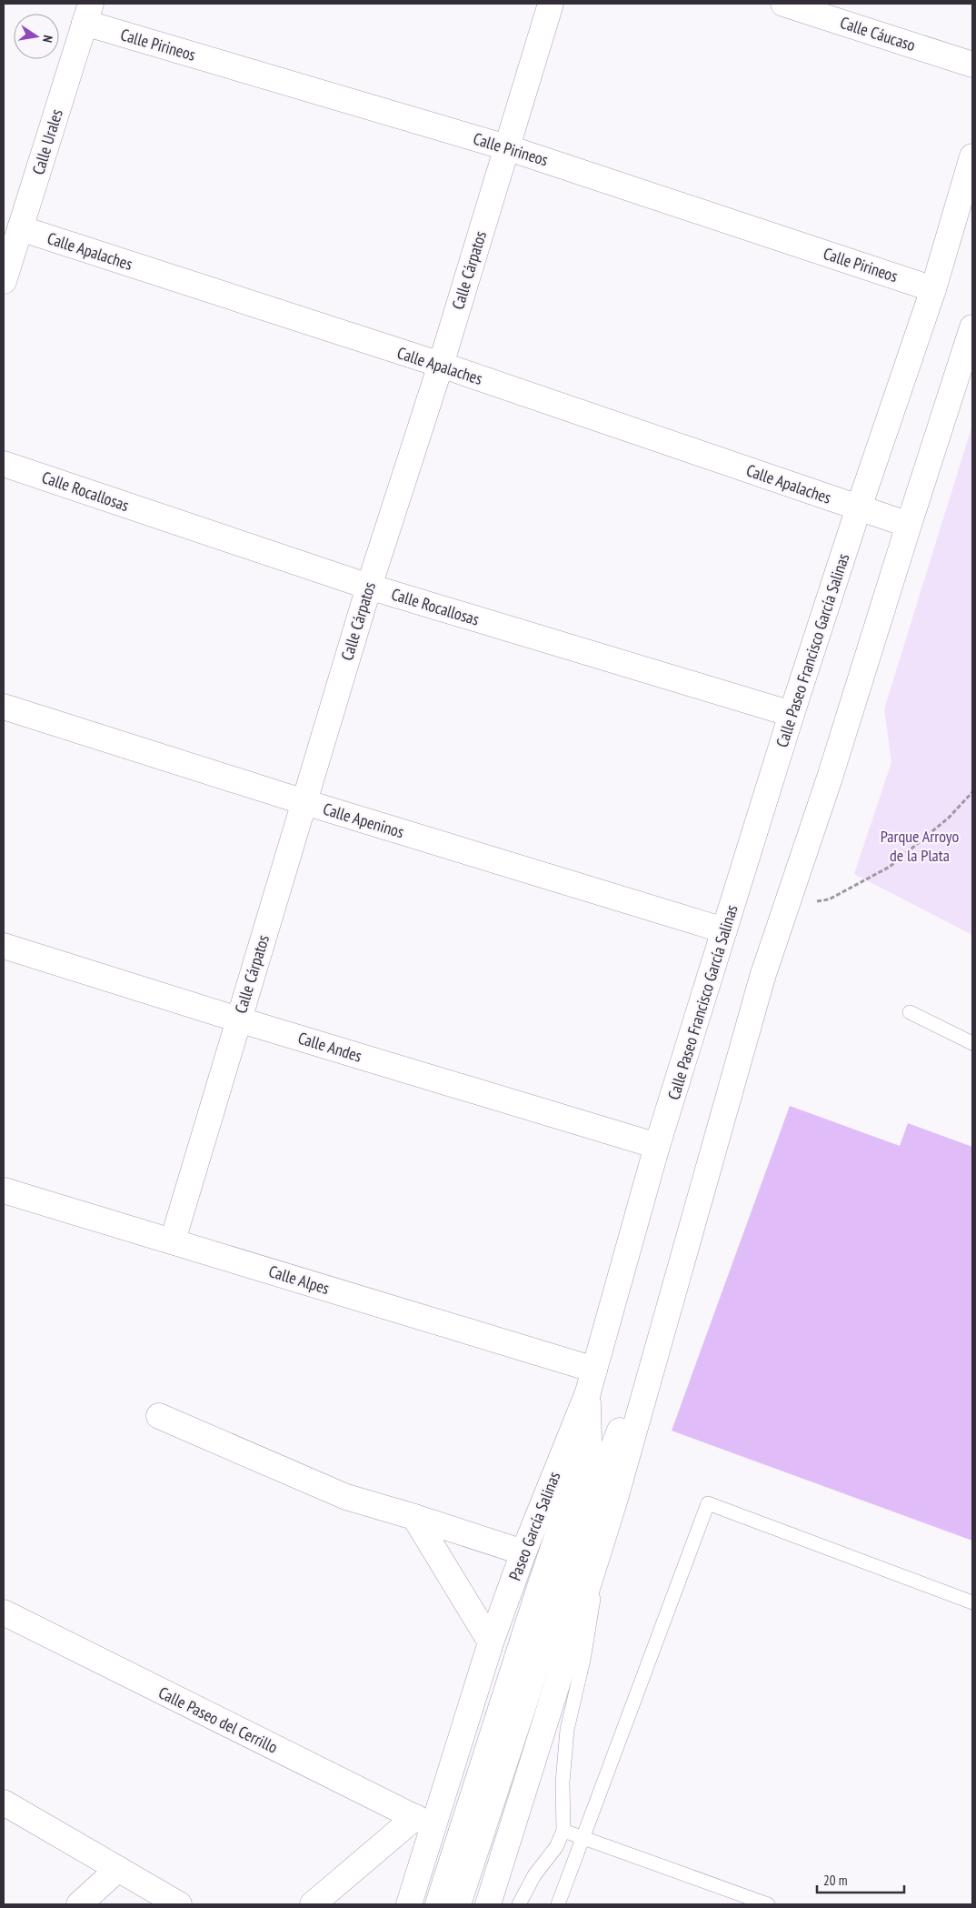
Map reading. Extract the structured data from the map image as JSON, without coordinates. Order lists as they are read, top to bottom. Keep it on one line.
{"streets":{"street":["Calle Cáucaso","Calle Pirineos","Calle Urales","Calle Apalaches","Calle Cárpatos","Calle Rocallosas","Calle Paseo Francisco García Salinas","Calle Apeninos","Calle Andes","Calle Alpes","Paseo García Salinas","Calle Paseo del Cerrillo"]},"crossings":[["Calle Pirineos","Calle Urales"],["Calle Pirineos","Calle Cárpatos"],["Calle Pirineos","Calle Paseo Francisco García Salinas"],["Calle Urales","Calle Apalaches"],["Calle Apalaches","Calle Cárpatos"],["Calle Apalaches","Calle Paseo Francisco García Salinas"],["Calle Cárpatos","Calle Rocallosas"],["Calle Cárpatos","Calle Apeninos"],["Calle Cárpatos","Calle Andes"],["Calle Cárpatos","Calle Alpes"],["Calle Rocallosas","Calle Paseo Francisco García Salinas"],["Calle Paseo Francisco García Salinas","Calle Apeninos"],["Calle Paseo Francisco García Salinas","Calle Andes"],["Calle Paseo Francisco García Salinas","Paseo García Salinas"],["Calle Andes","Paseo García Salinas"],["Calle Alpes","Paseo García Salinas"],["Paseo García Salinas","Calle Paseo del Cerrillo"]],"parks":["Parque Arroyo de la Plata"],"scale_bar":"20 m","north":"right"}
